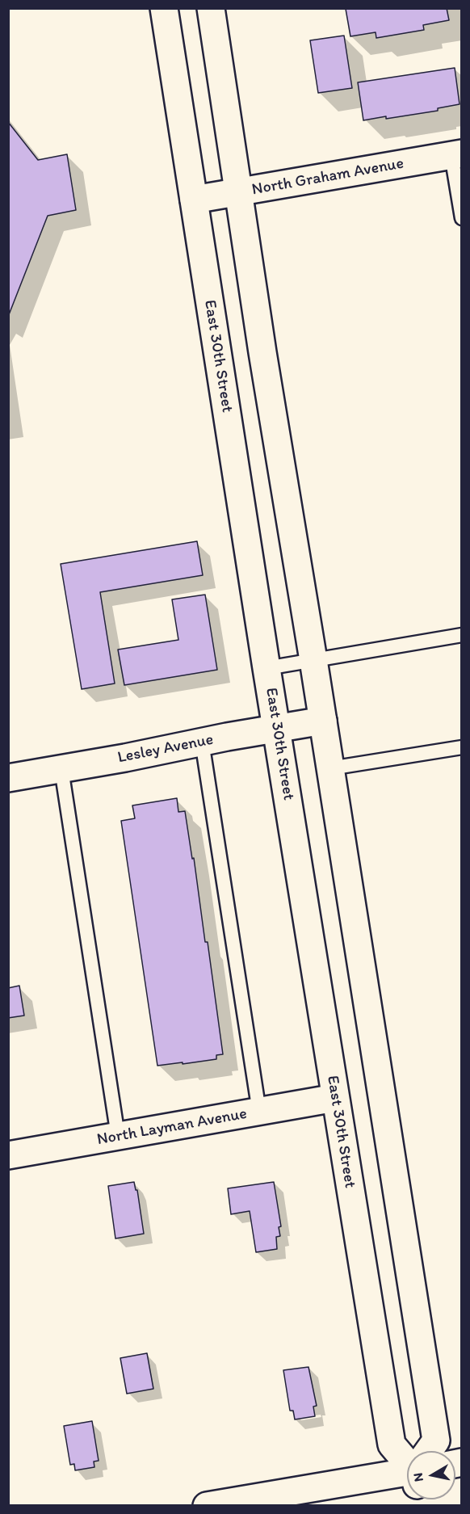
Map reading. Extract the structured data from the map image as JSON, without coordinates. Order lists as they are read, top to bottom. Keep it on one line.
{"streets":{"main road":["North Graham Avenue","East 30th Street","Lesley Avenue","North Layman Avenue"]},"crossings":[["North Graham Avenue","East 30th Street"],["East 30th Street","Lesley Avenue"],["East 30th Street","North Layman Avenue"]],"north":"left"}
